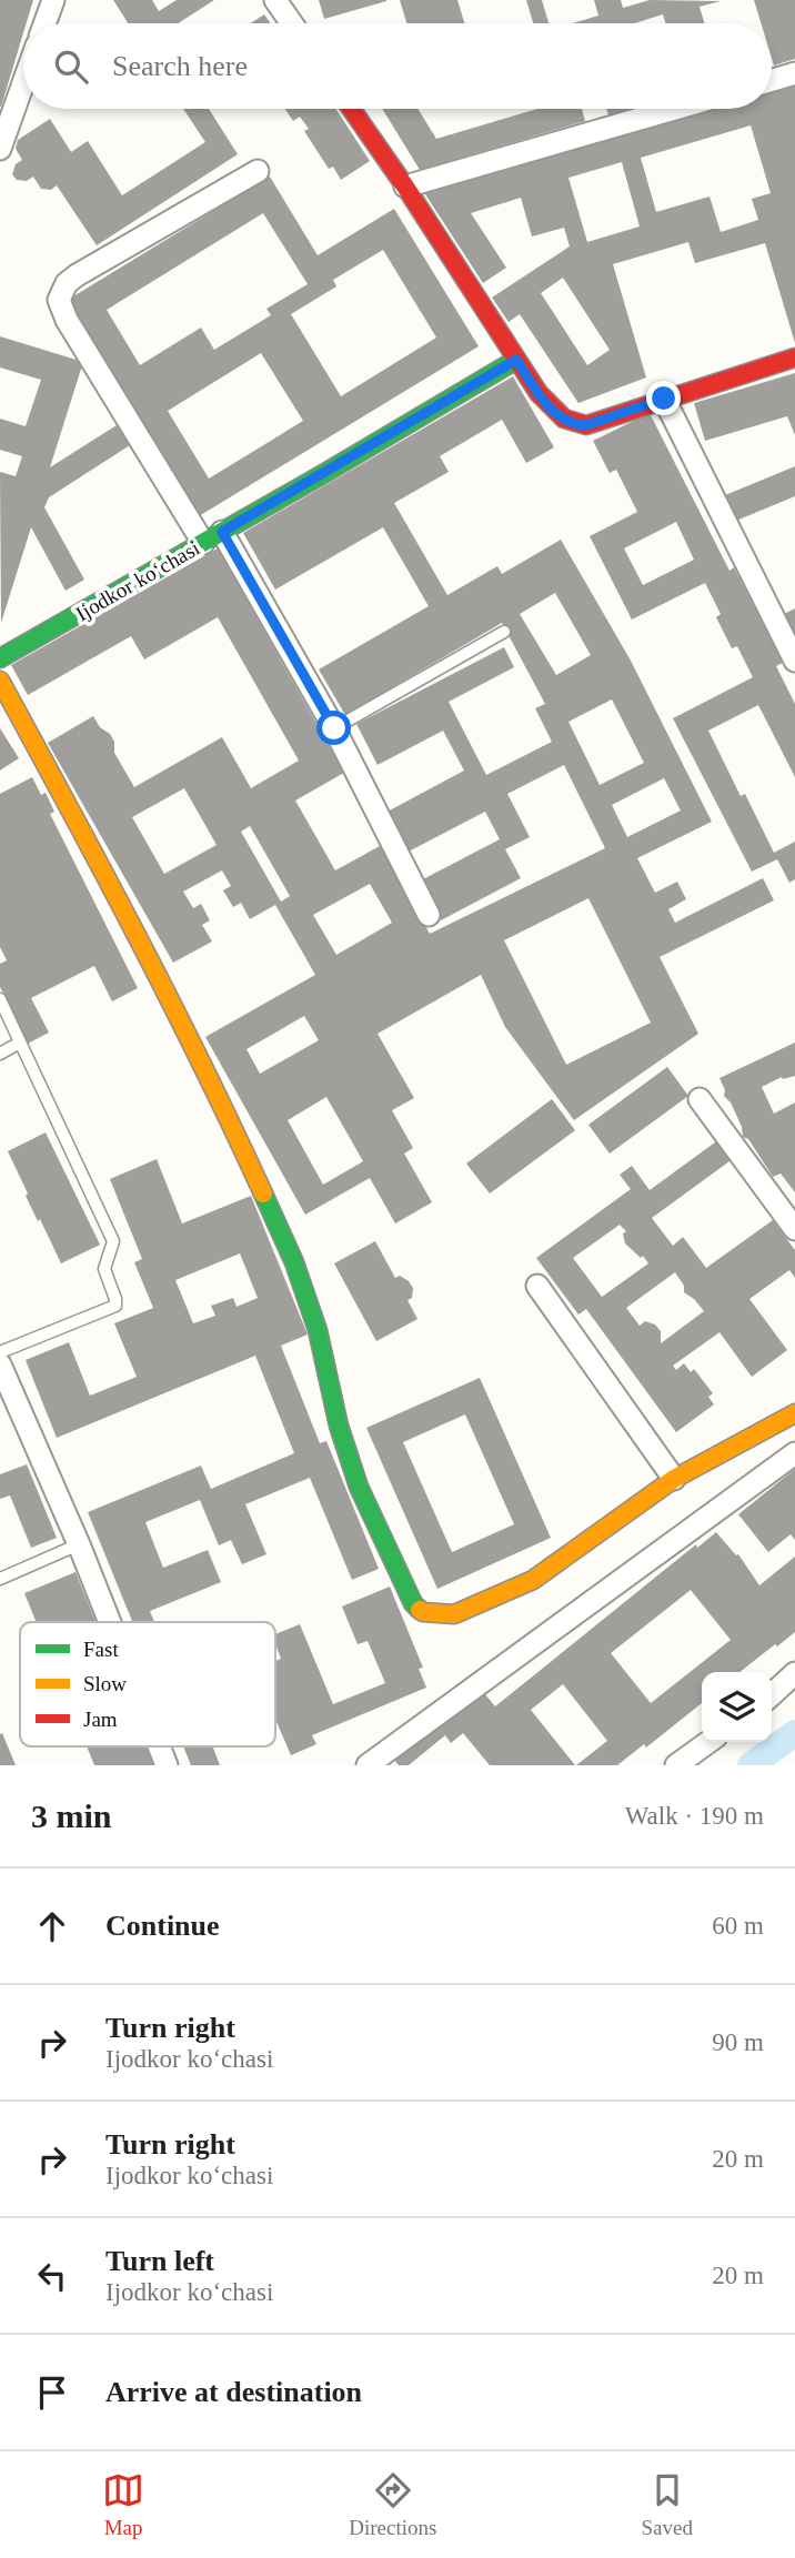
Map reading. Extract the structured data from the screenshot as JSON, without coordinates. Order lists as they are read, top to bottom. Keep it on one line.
{"streets":{"street":["Ijodkor koʻchasi"]},"legend":["Fast","Slow","Jam"],"page":{"search":"Search here","heading":["3 min","Walk · 190 m"],"list":[["Continue","60 m"],["Turn right","Ijodkor koʻchasi","90 m"],["Turn right","Ijodkor koʻchasi","20 m"],["Turn left","Ijodkor koʻchasi","20 m"],"Arrive at destination"],"nav":["Map","Directions","Saved"]}}
